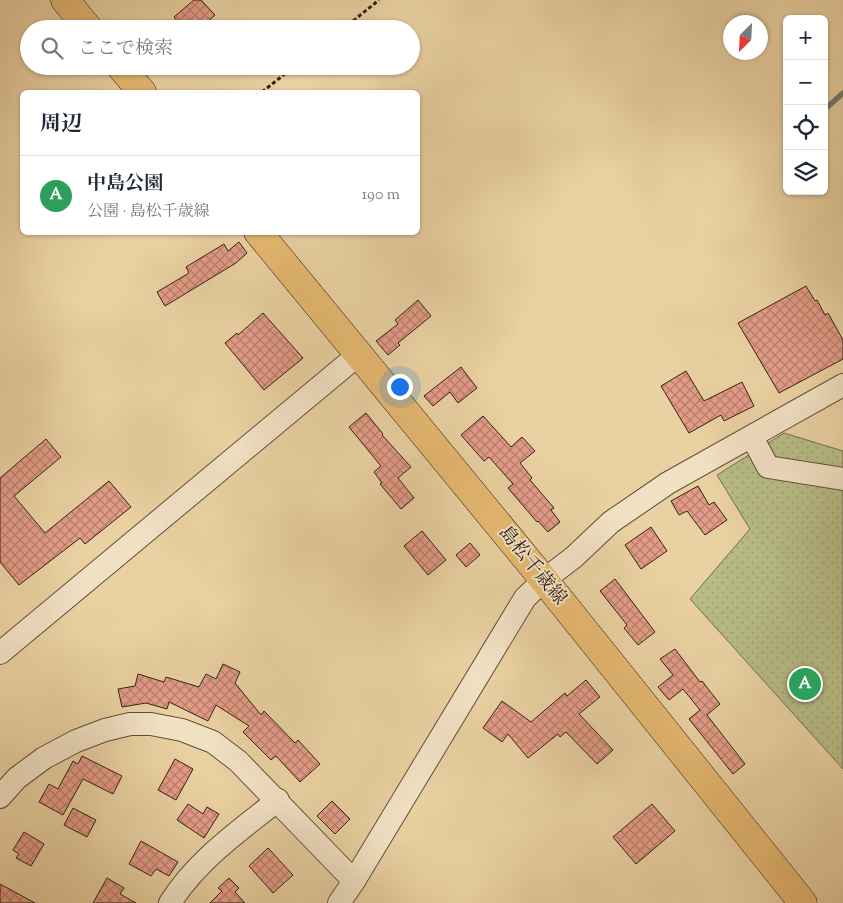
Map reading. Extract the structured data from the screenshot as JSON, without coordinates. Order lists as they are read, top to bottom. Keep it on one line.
{"streets":{"main road":["島松千歳線"]},"north":"bottom left","page":{"map_buttons":["+","−"],"search":"ここで検索","heading":"周辺","list":[{"mark":"A","name":"中島公園","note":"公園 · 島松千歳線","value":"190 m"}],"pins":"A"}}
